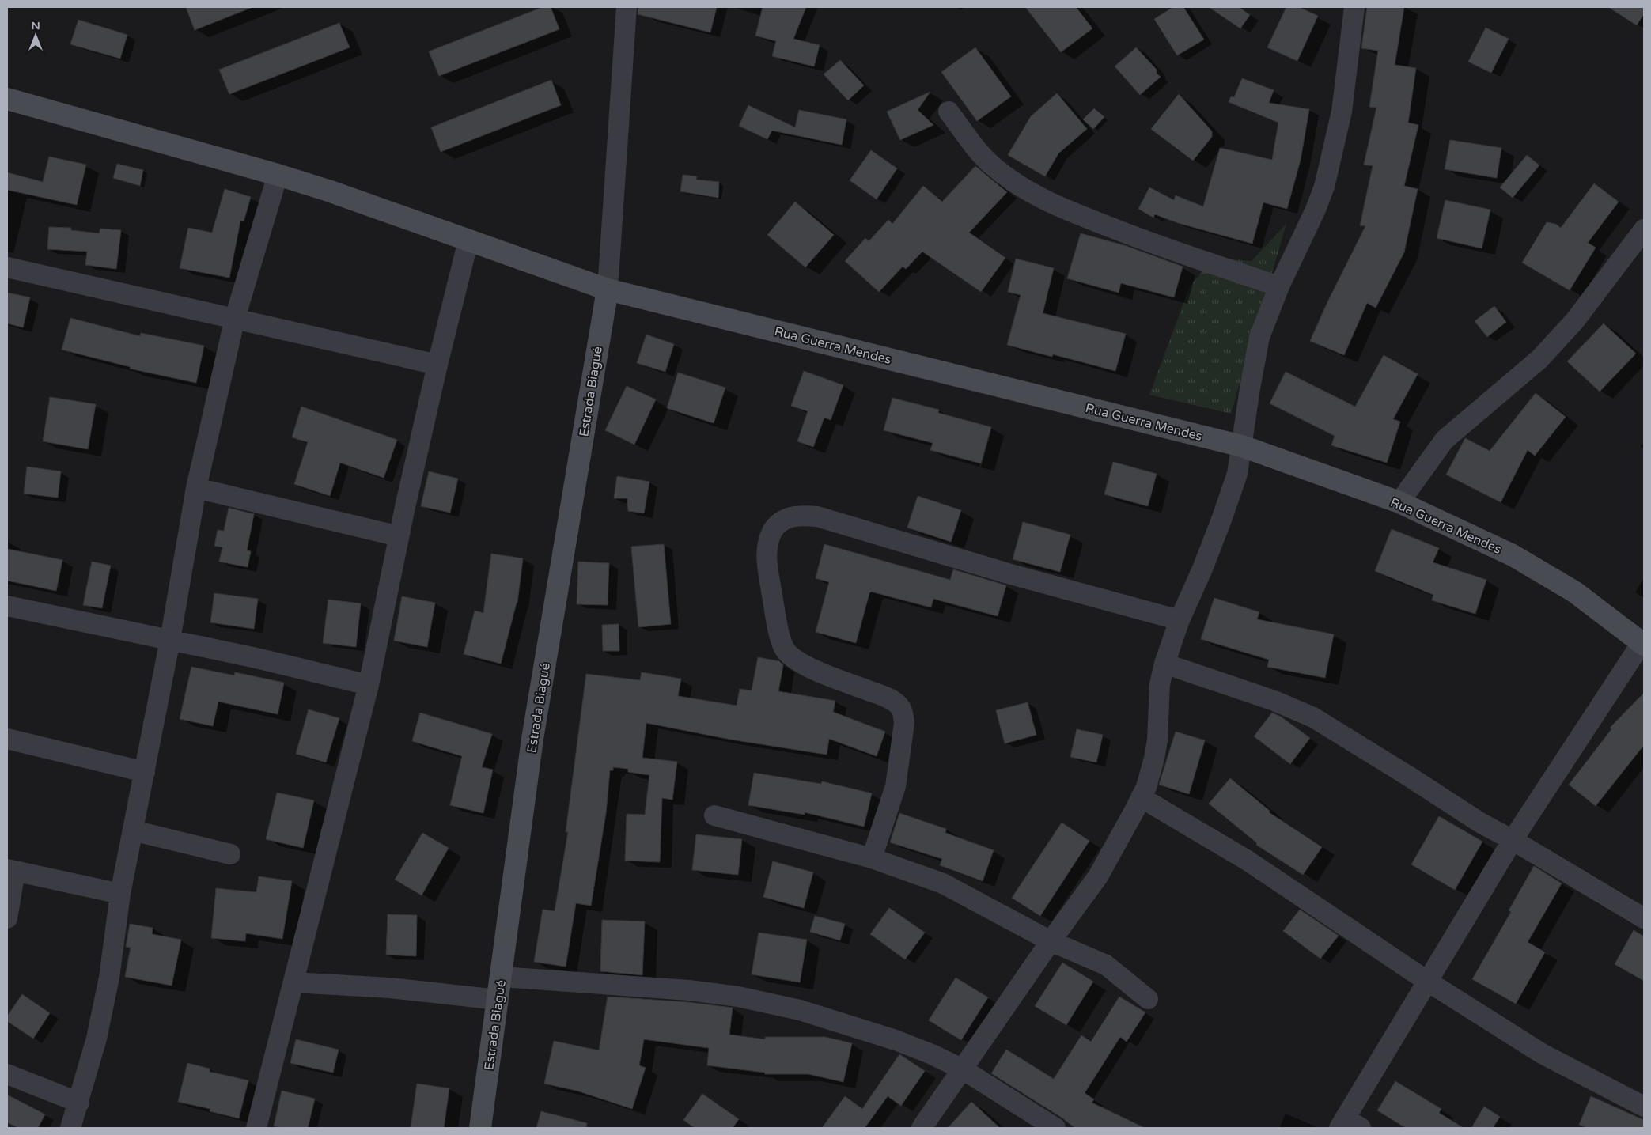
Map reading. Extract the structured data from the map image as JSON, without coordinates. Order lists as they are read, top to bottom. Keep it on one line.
{"streets":{"main road":["Rua Guerra Mendes","Estrada Biagué"]},"crossings":[["Rua Guerra Mendes","Estrada Biagué"]],"north":"top"}
